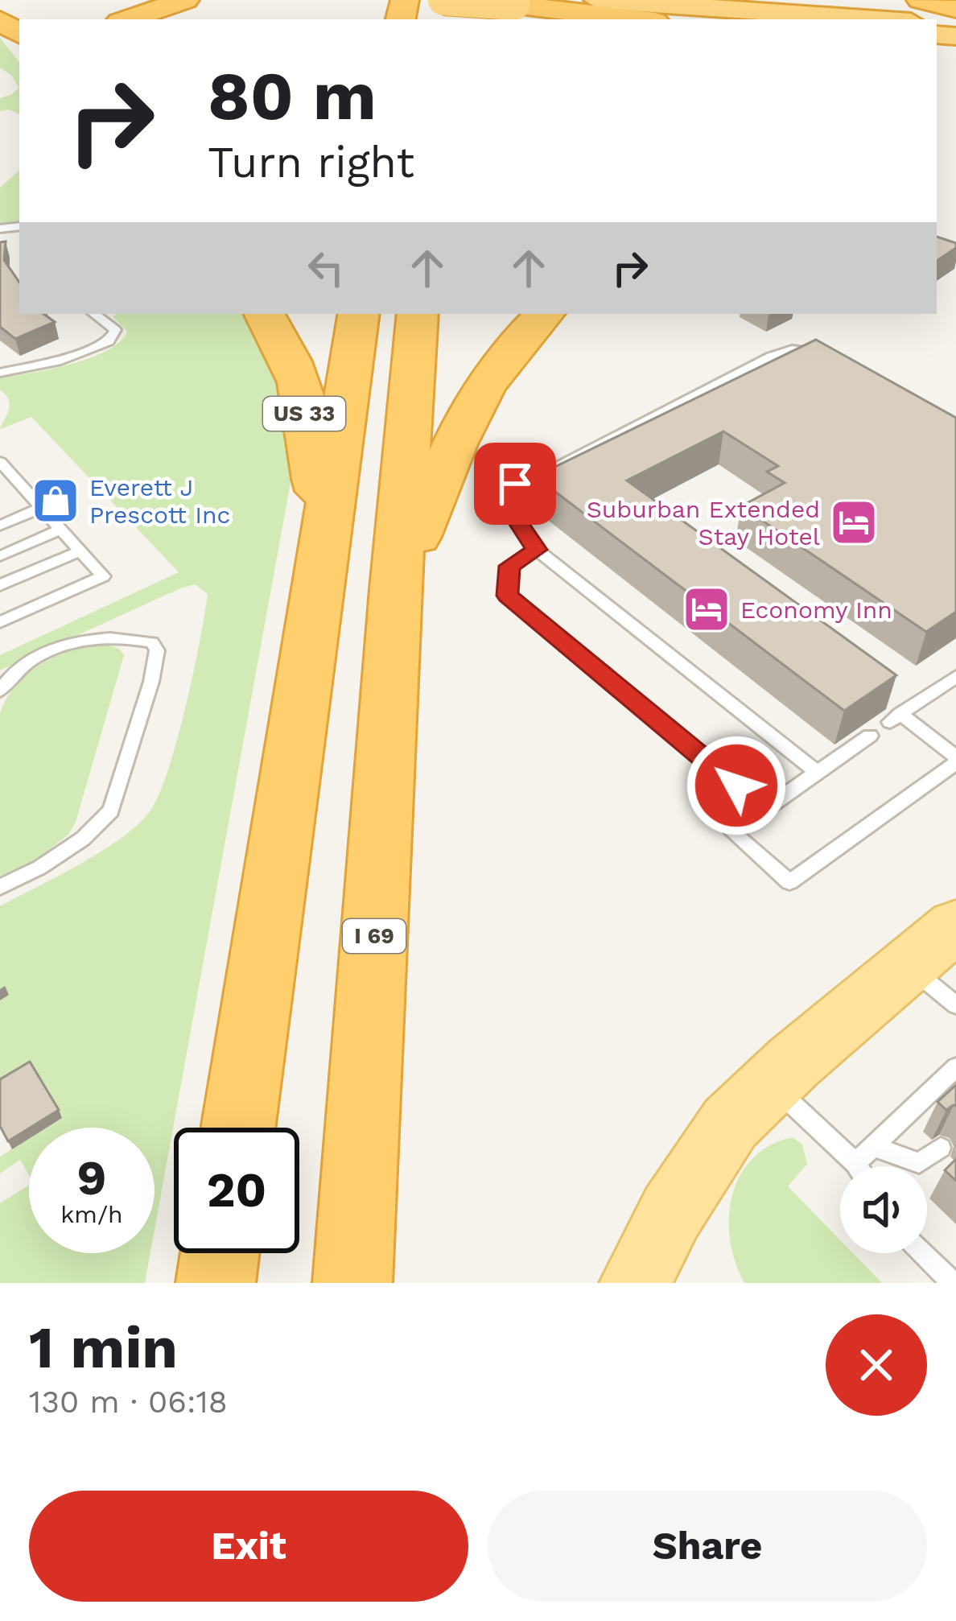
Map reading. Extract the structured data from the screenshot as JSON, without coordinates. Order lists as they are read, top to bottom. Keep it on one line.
{"streets":{"highway":["US 33","I 69"]},"places":{"shop":["Everett J Prescott Inc"],"hotel":["Suburban Extended Stay Hotel","Economy Inn"]},"page":{"turn":["80 m","Turn right"],"speed":"9 km/h","limit":"20","heading":["1 min","130 m · 06:18"],"buttons":["Exit","Share"]}}
